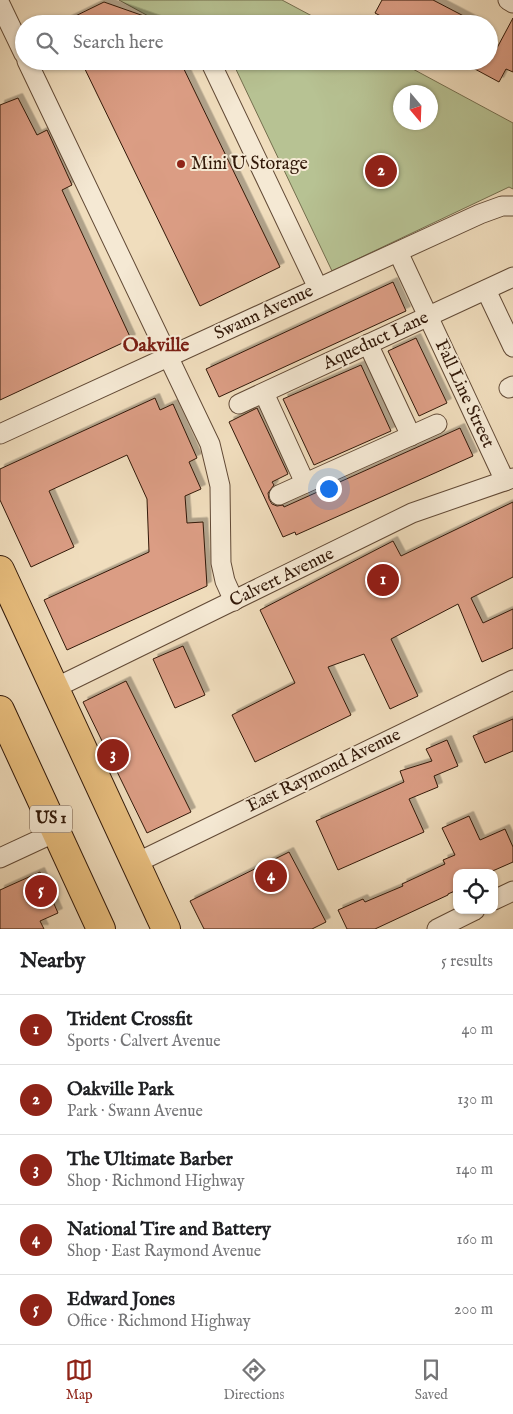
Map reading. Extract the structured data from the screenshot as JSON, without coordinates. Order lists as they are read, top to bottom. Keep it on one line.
{"streets":{"highway":["US 1"],"street":["Swann Avenue","Aqueduct Lane","Fall Line Street","Calvert Avenue","East Raymond Avenue"]},"crossings":[["Swann Avenue","Fall Line Street"],["Aqueduct Lane","Fall Line Street"],["Fall Line Street","Calvert Avenue"]],"districts":["Oakville"],"places":["Mini U Storage"],"north":"bottom","page":{"search":"Search here","pins":["2","1","3","4","5"],"heading":["Nearby","5 results"],"list":[{"mark":"1","name":"Trident Crossfit","note":"Sports · Calvert Avenue","value":"40 m"},{"mark":"2","name":"Oakville Park","note":"Park · Swann Avenue","value":"130 m"},{"mark":"3","name":"The Ultimate Barber","note":"Shop · Richmond Highway","value":"140 m"},{"mark":"4","name":"National Tire and Battery","note":"Shop · East Raymond Avenue","value":"160 m"},{"mark":"5","name":"Edward Jones","note":"Office · Richmond Highway","value":"200 m"}],"nav":["Map","Directions","Saved"]}}
